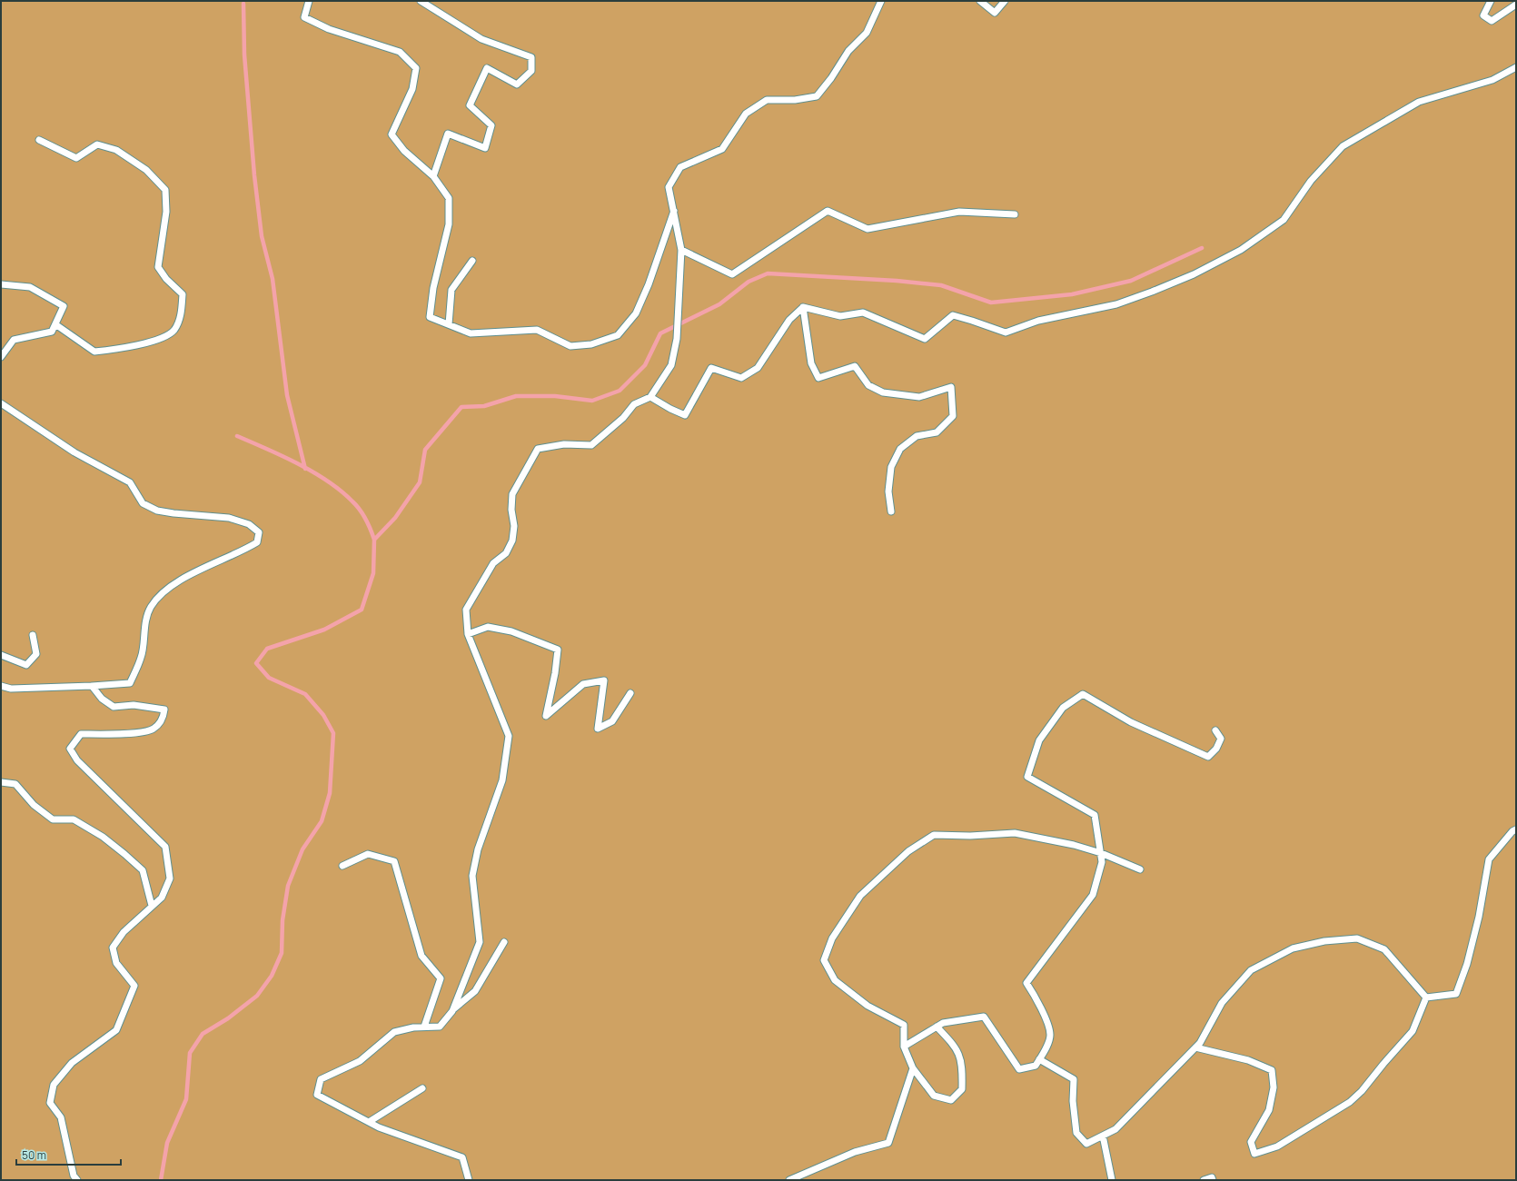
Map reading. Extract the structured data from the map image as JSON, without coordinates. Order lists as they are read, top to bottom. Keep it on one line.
{"scale_bar":"50 m"}
